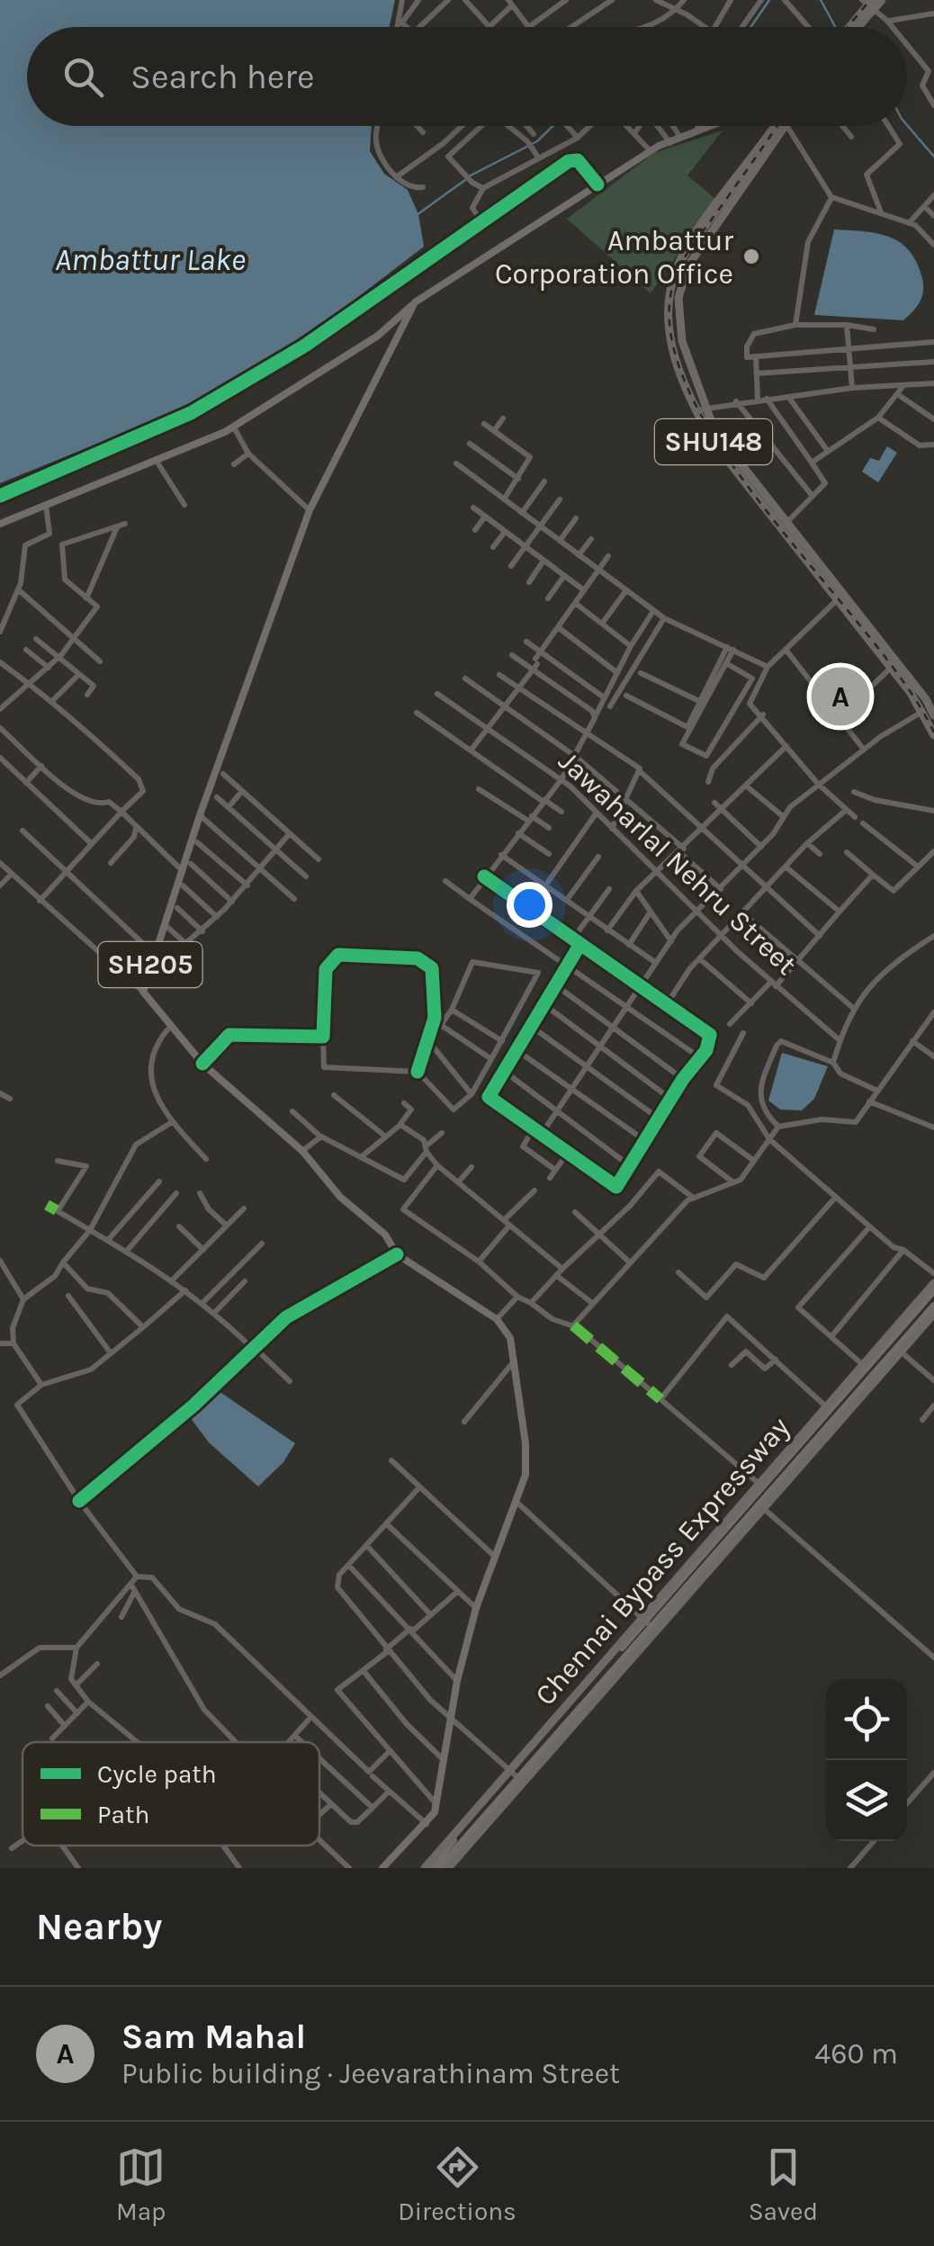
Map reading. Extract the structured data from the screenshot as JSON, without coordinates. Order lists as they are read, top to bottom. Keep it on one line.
{"streets":{"highway":["SHU148","Chennai Bypass Expressway"],"main road":["SH205"],"street":["Jawaharlal Nehru Street"]},"water":["Ambattur Lake"],"places":["Ambattur Corporation Office"],"legend":["Cycle path","Path"],"page":{"search":"Search here","pins":"A","heading":"Nearby","list":[{"mark":"A","name":"Sam Mahal","note":"Public building · Jeevarathinam Street","value":"460 m"}],"nav":["Map","Directions","Saved"]}}
